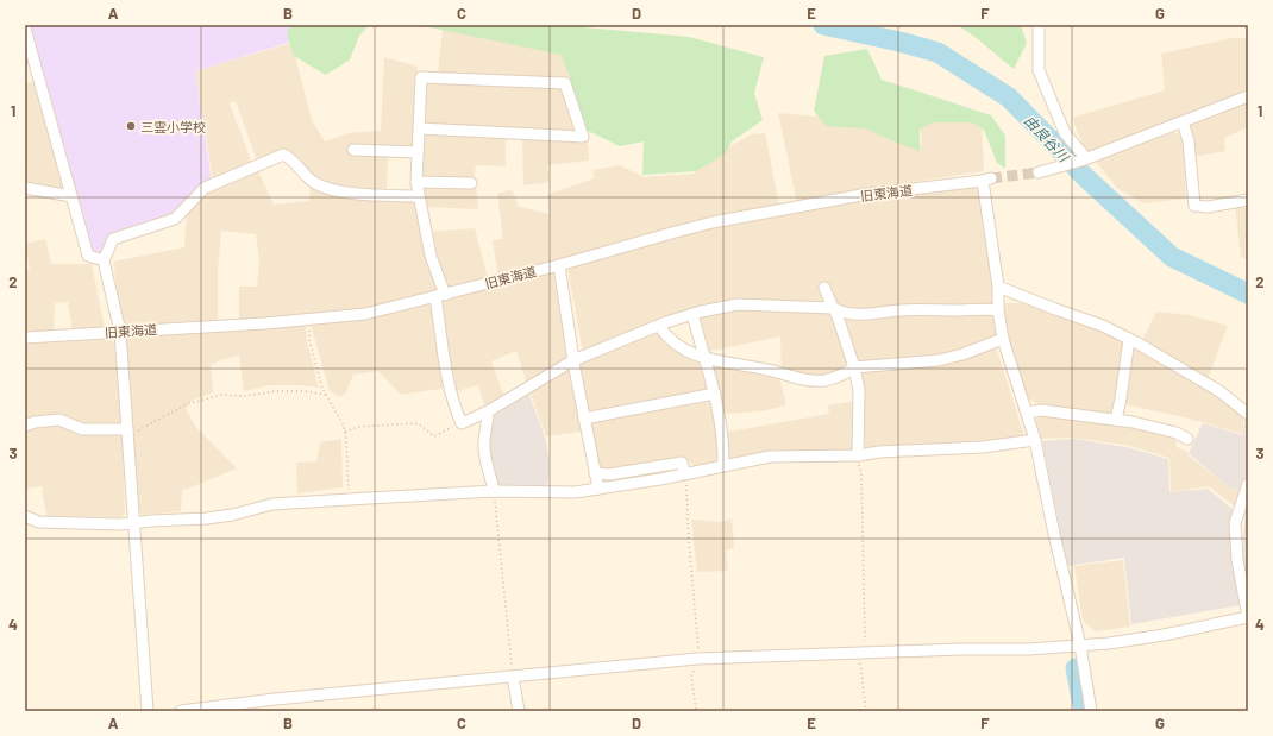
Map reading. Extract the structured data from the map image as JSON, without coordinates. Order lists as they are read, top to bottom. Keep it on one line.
{"streets":{"street":["旧東海道"]},"water":["由良谷川"],"places":["三雲小学校"],"grid":{"columns":["A","B","C","D","E","F","G"],"rows":["1","2","3","4"]}}
